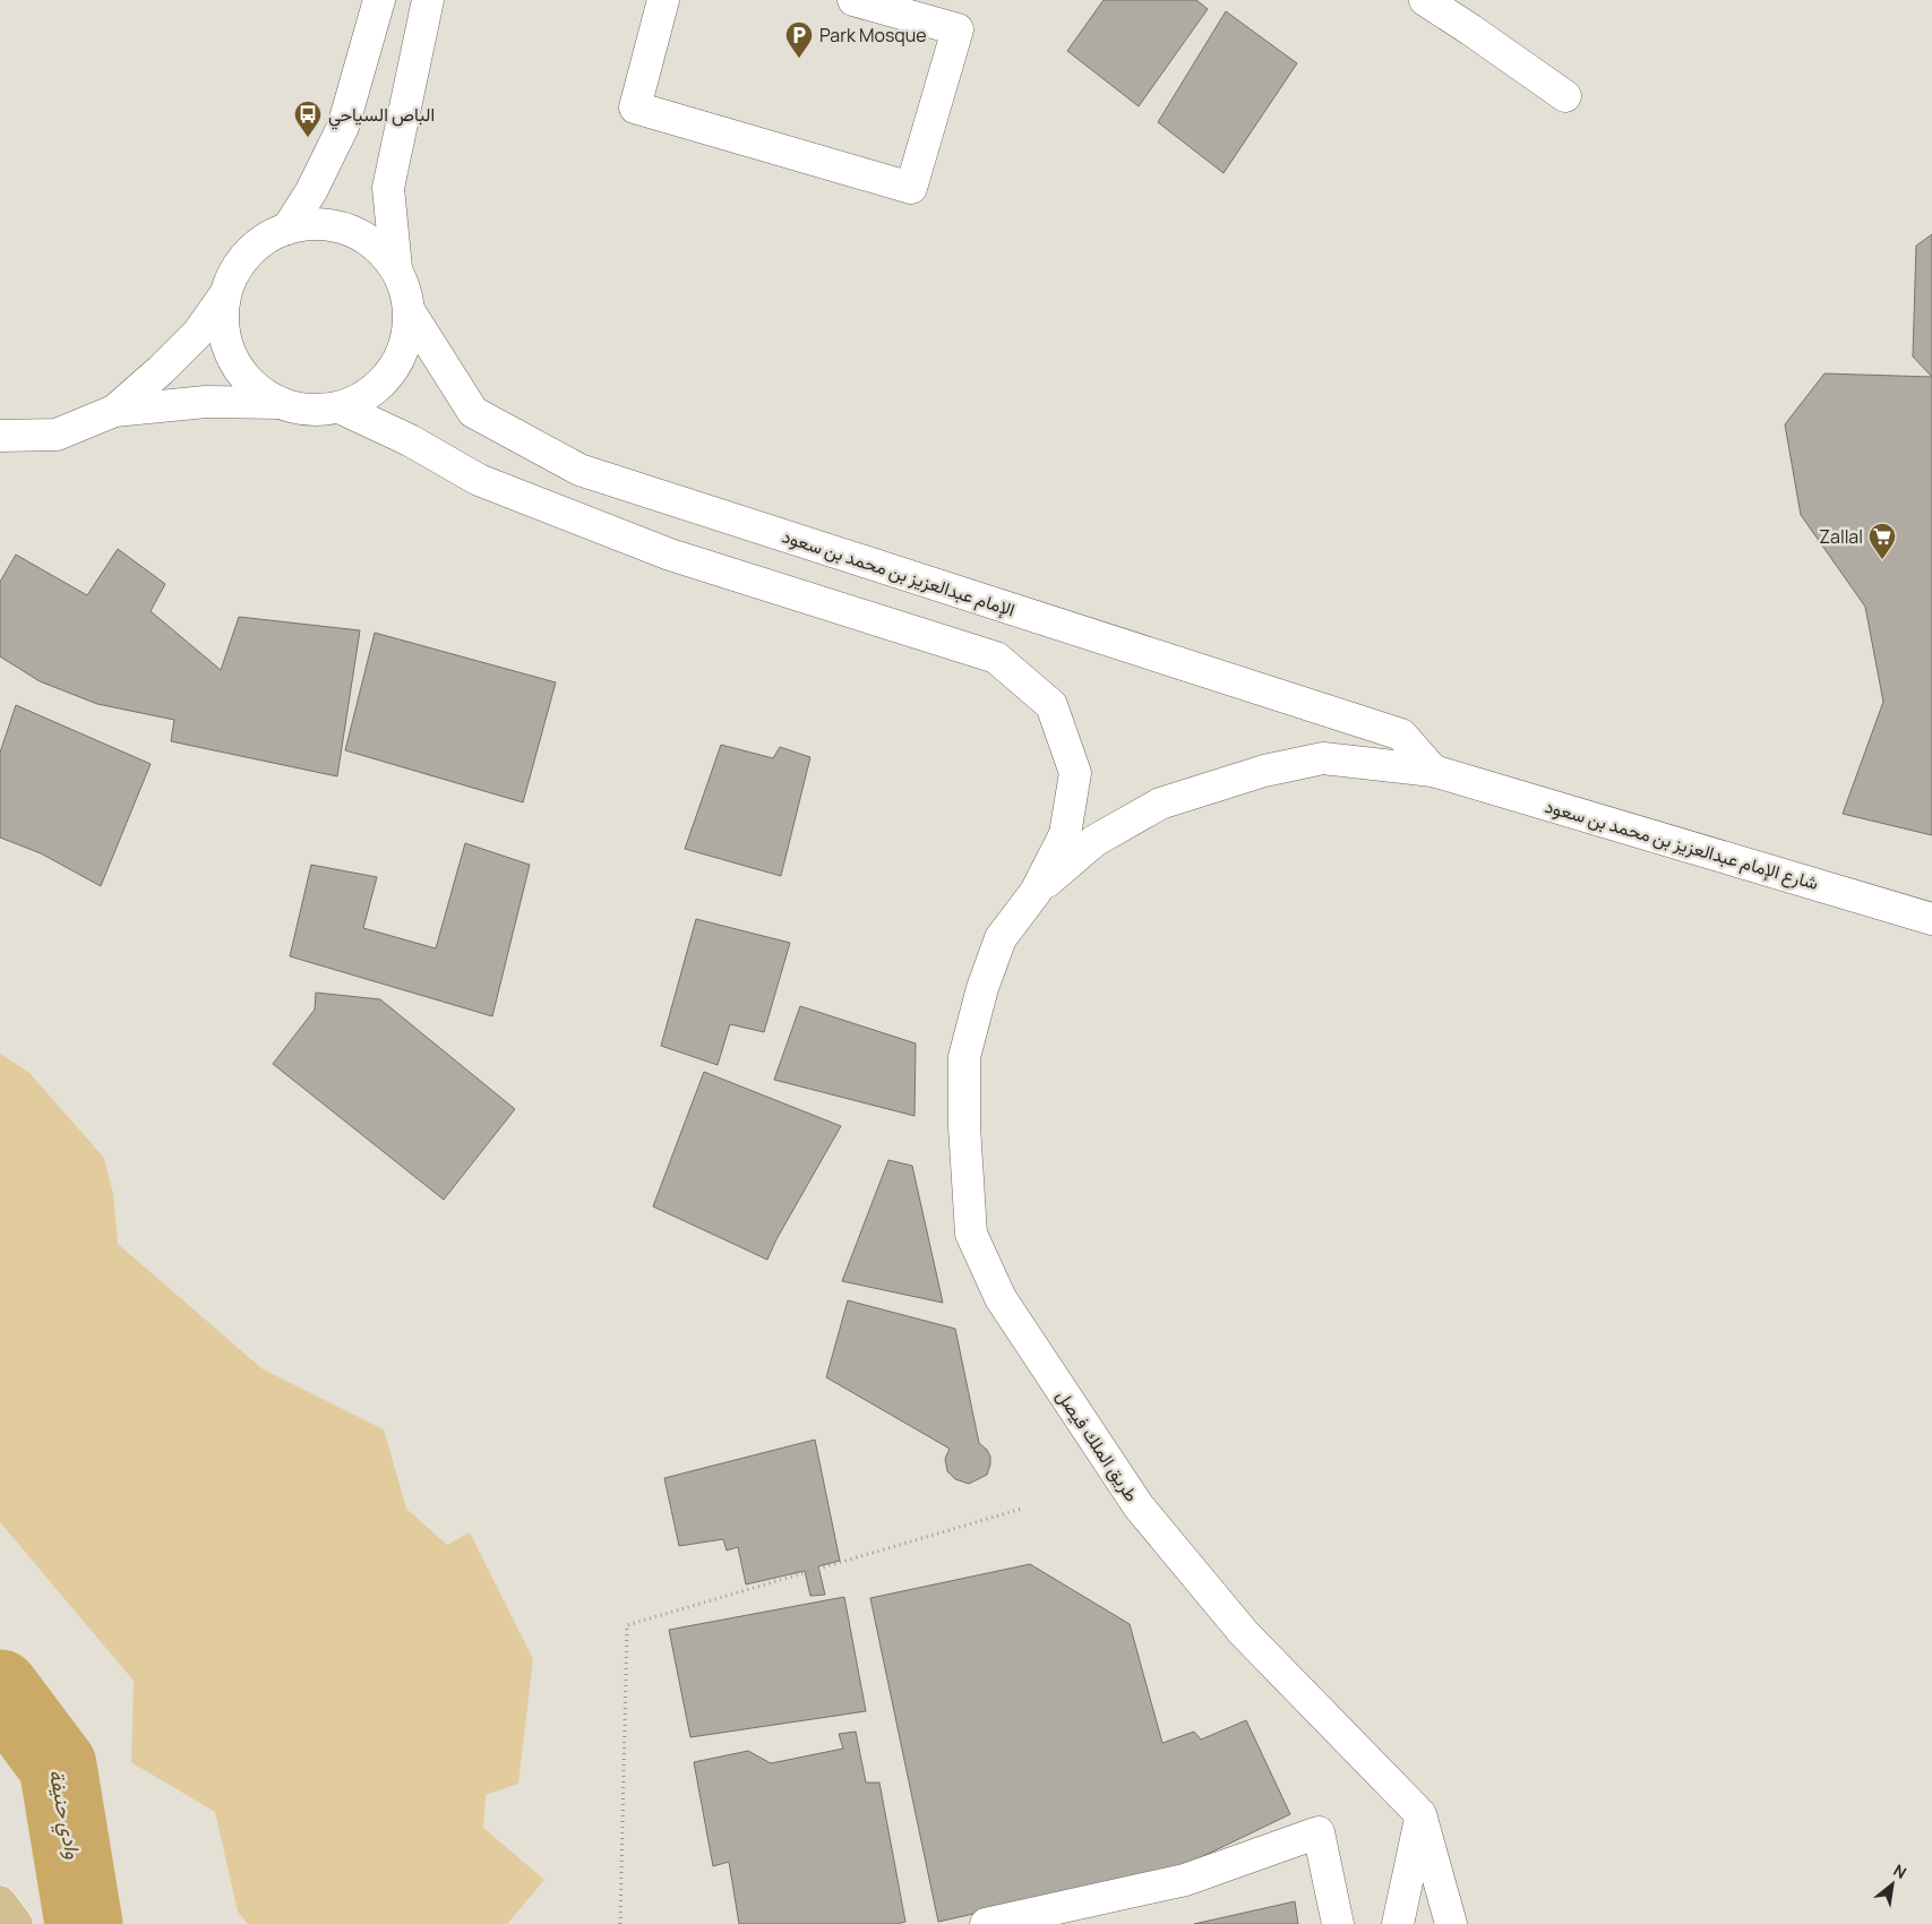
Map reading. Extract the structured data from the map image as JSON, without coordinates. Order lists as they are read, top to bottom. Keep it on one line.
{"streets":{"street":["الإمام عبدالعزيز بن محمد بن سعود","شارع الإمام عبدالعزيز بن محمد بن سعود","طريق الملك فيصل"]},"crossings":[["الإمام عبدالعزيز بن محمد بن سعود","شارع الإمام عبدالعزيز بن محمد بن سعود"],["شارع الإمام عبدالعزيز بن محمد بن سعود","طريق الملك فيصل"]],"water":["وادي حنيفة"],"places":{"parking":["Park Mosque"],"bus stop":["الباص السياحي"],"supermarket":["Zallal"]},"north":"top right"}
